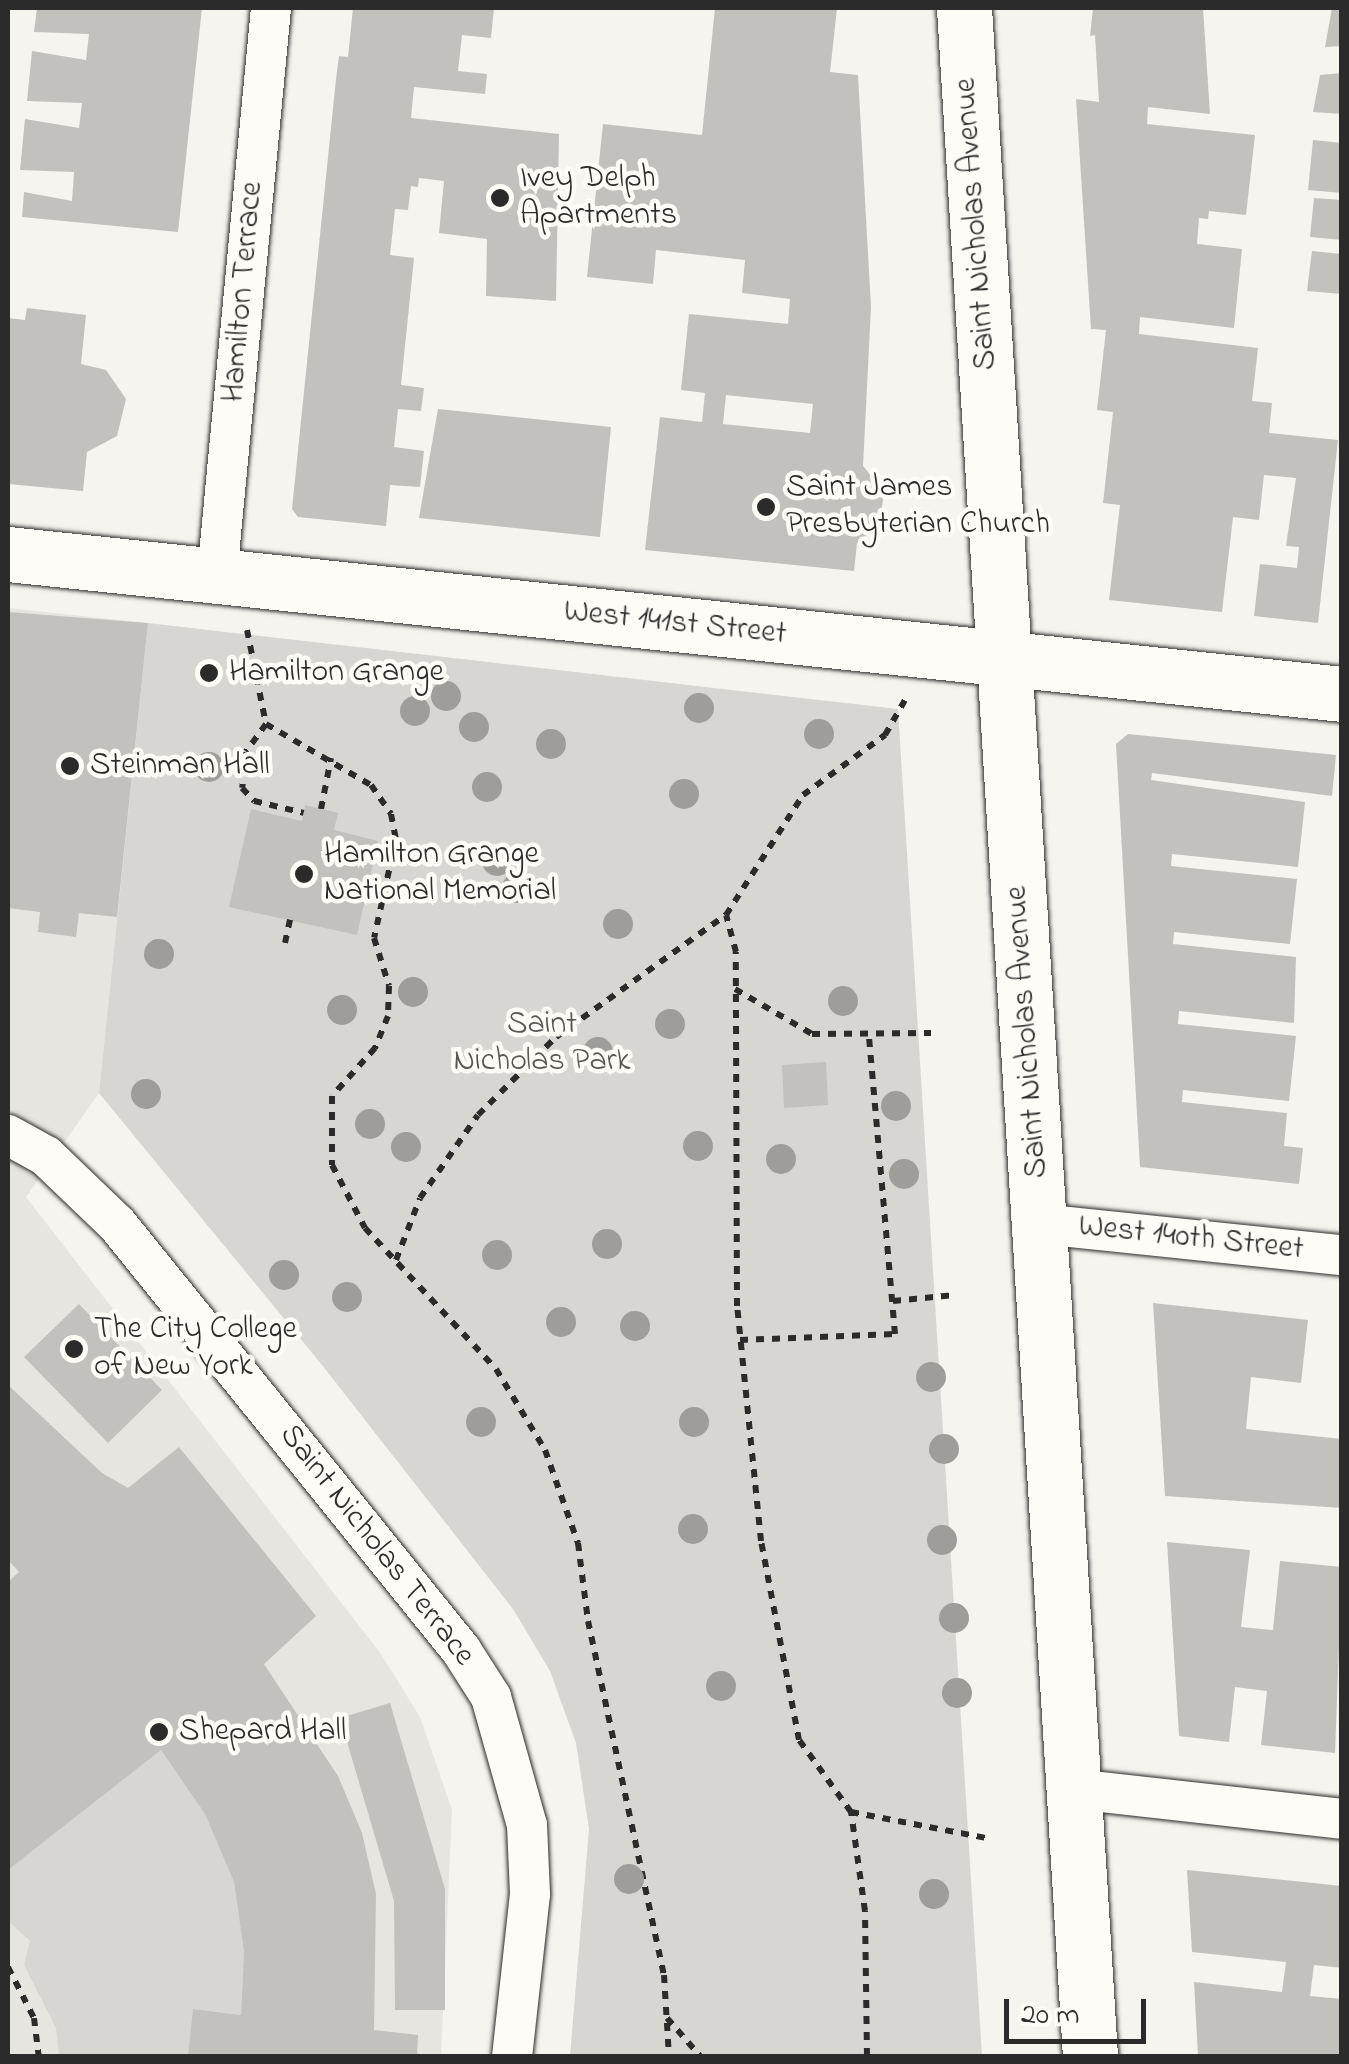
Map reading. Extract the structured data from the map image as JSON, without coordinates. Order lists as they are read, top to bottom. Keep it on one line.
{"streets":{"main road":["Saint Nicholas Avenue","West 141st Street"],"street":["Hamilton Terrace","West 140th Street","Saint Nicholas Terrace"]},"crossings":[["Saint Nicholas Avenue","West 141st Street"],["Saint Nicholas Avenue","West 140th Street"],["Hamilton Terrace","West 141st Street"]],"parks":["Saint Nicholas Park"],"places":["Ivey Delph Apartments","Saint James Presbyterian Church","Hamilton Grange","Steinman Hall","Hamilton Grange National Memorial","The City College of New York","Shepard Hall"],"scale_bar":"20 m"}
